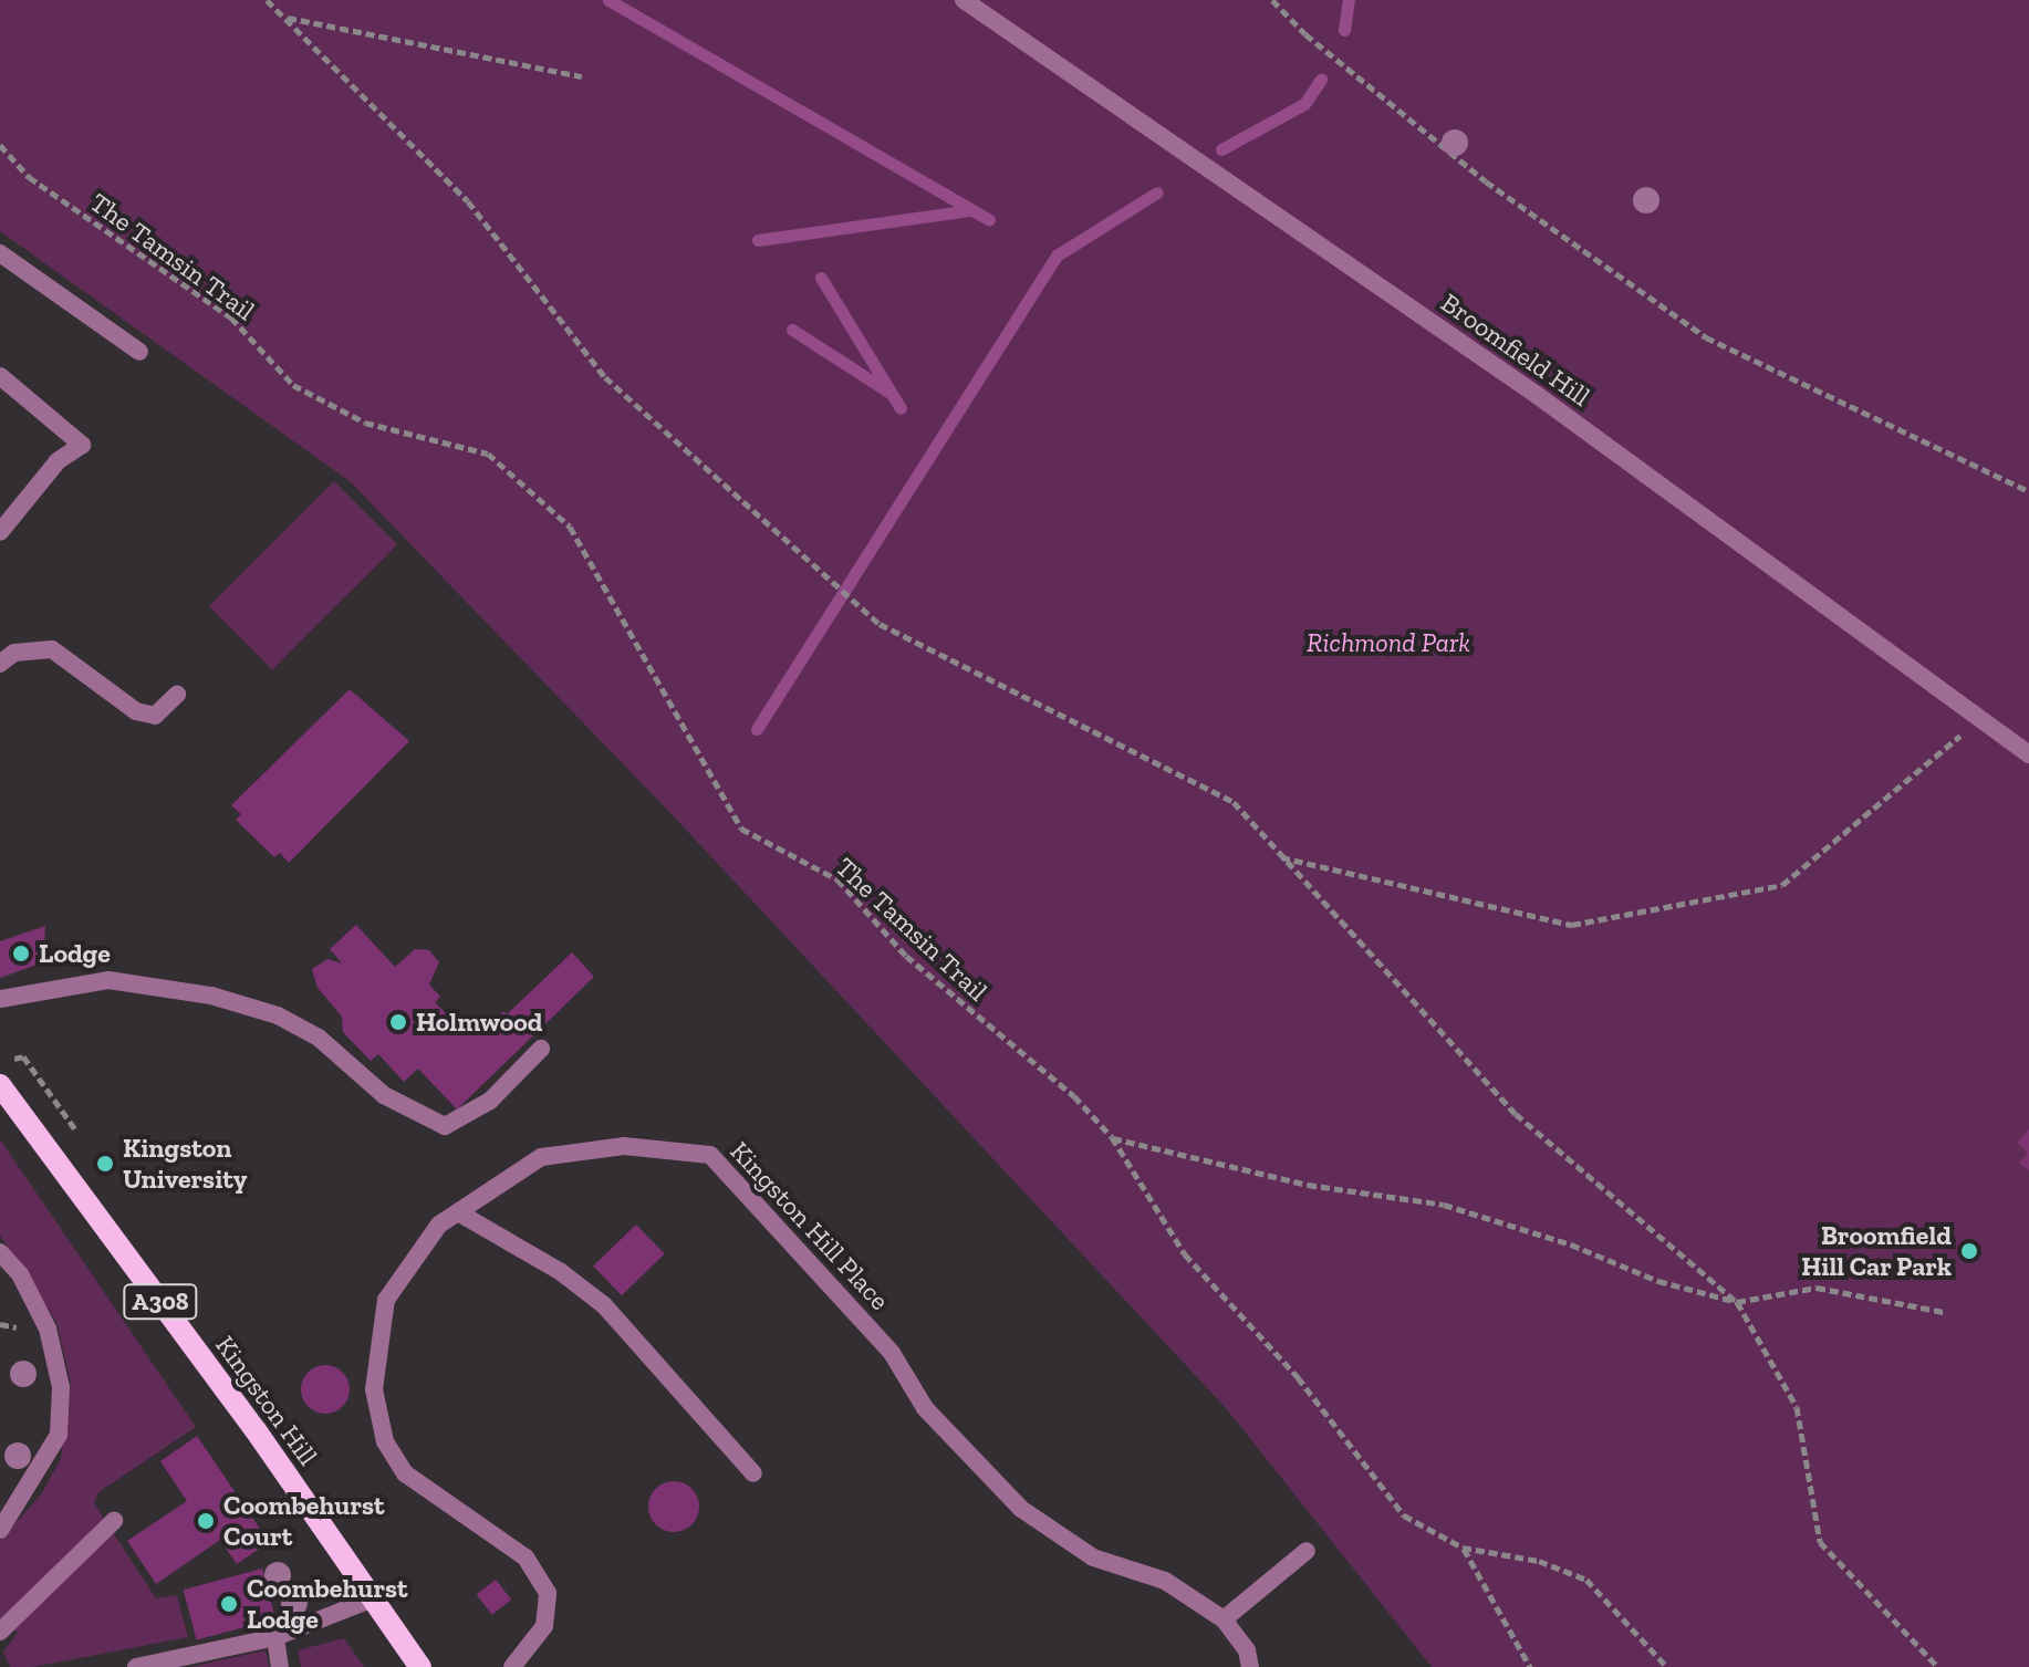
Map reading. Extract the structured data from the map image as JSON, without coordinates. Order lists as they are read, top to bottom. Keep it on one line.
{"streets":{"main road":["A308","Kingston Hill"],"street":["Broomfield Hill","Kingston Hill Place"],"path":["The Tamsin Trail"]},"parks":["Richmond Park"],"places":["Lodge","Holmwood","Kingston University","Broomfield Hill Car Park","Coombehurst Court","Coombehurst Lodge"]}
